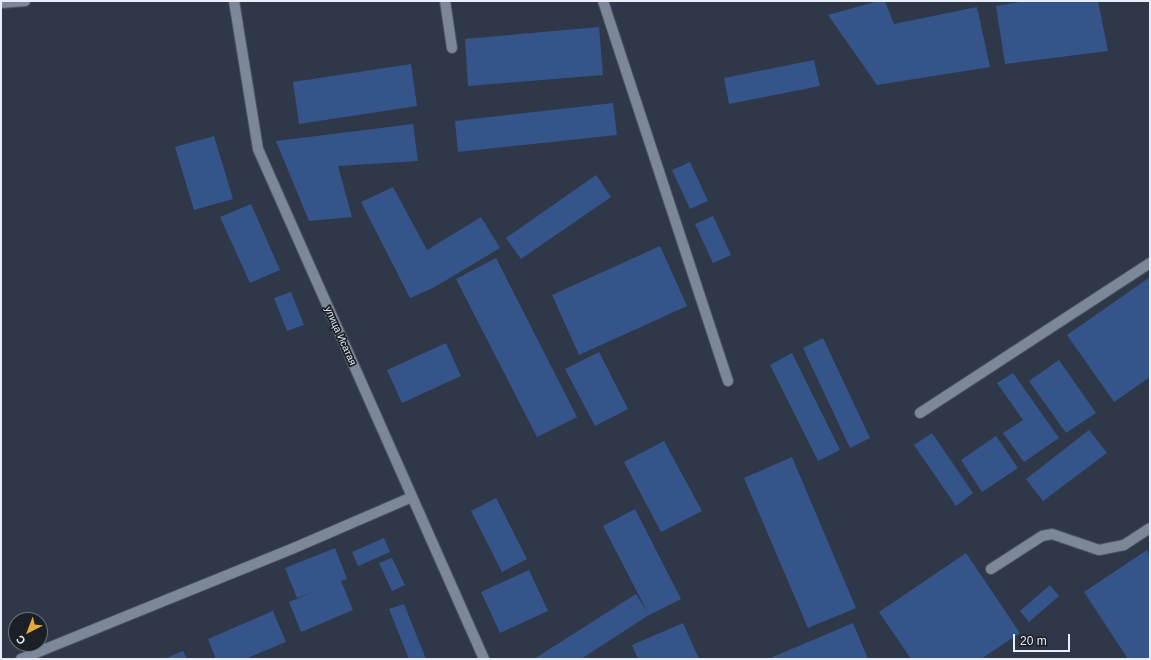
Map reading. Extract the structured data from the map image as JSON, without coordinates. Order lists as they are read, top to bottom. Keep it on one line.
{"streets":{"street":["улица Исатая"]},"scale_bar":"20 m","north":"bottom left"}
